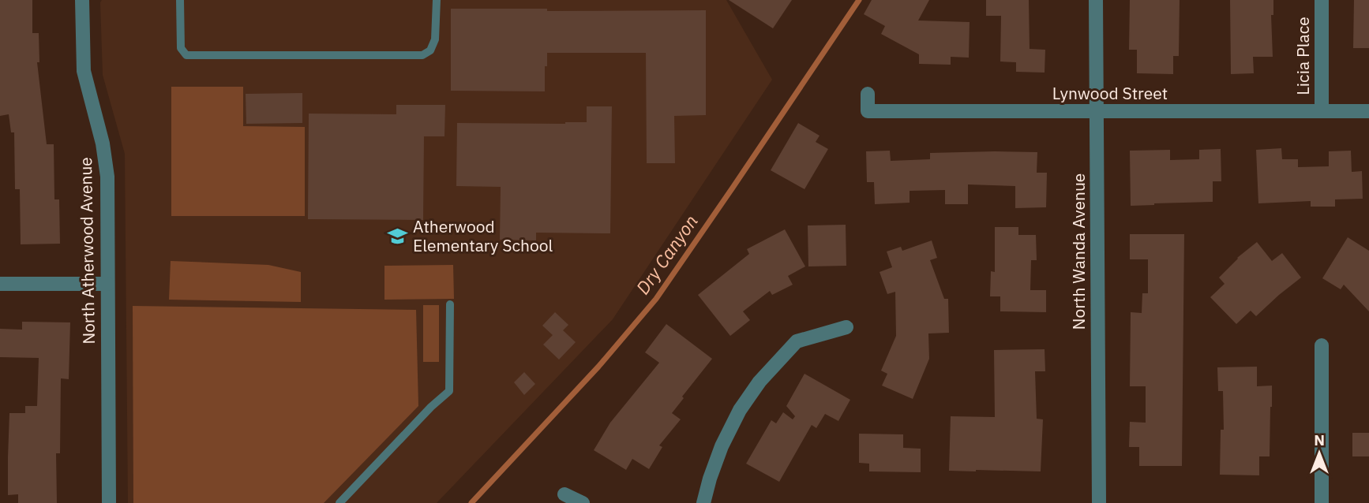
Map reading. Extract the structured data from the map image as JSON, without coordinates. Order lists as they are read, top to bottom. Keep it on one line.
{"streets":{"street":["Licia Place","Lynwood Street","North Atherwood Avenue","North Wanda Avenue"]},"crossings":[["Licia Place","Lynwood Street"],["Lynwood Street","North Wanda Avenue"]],"water":["Dry Canyon"],"places":{"school or university":["Atherwood Elementary School"]},"north":"top"}
